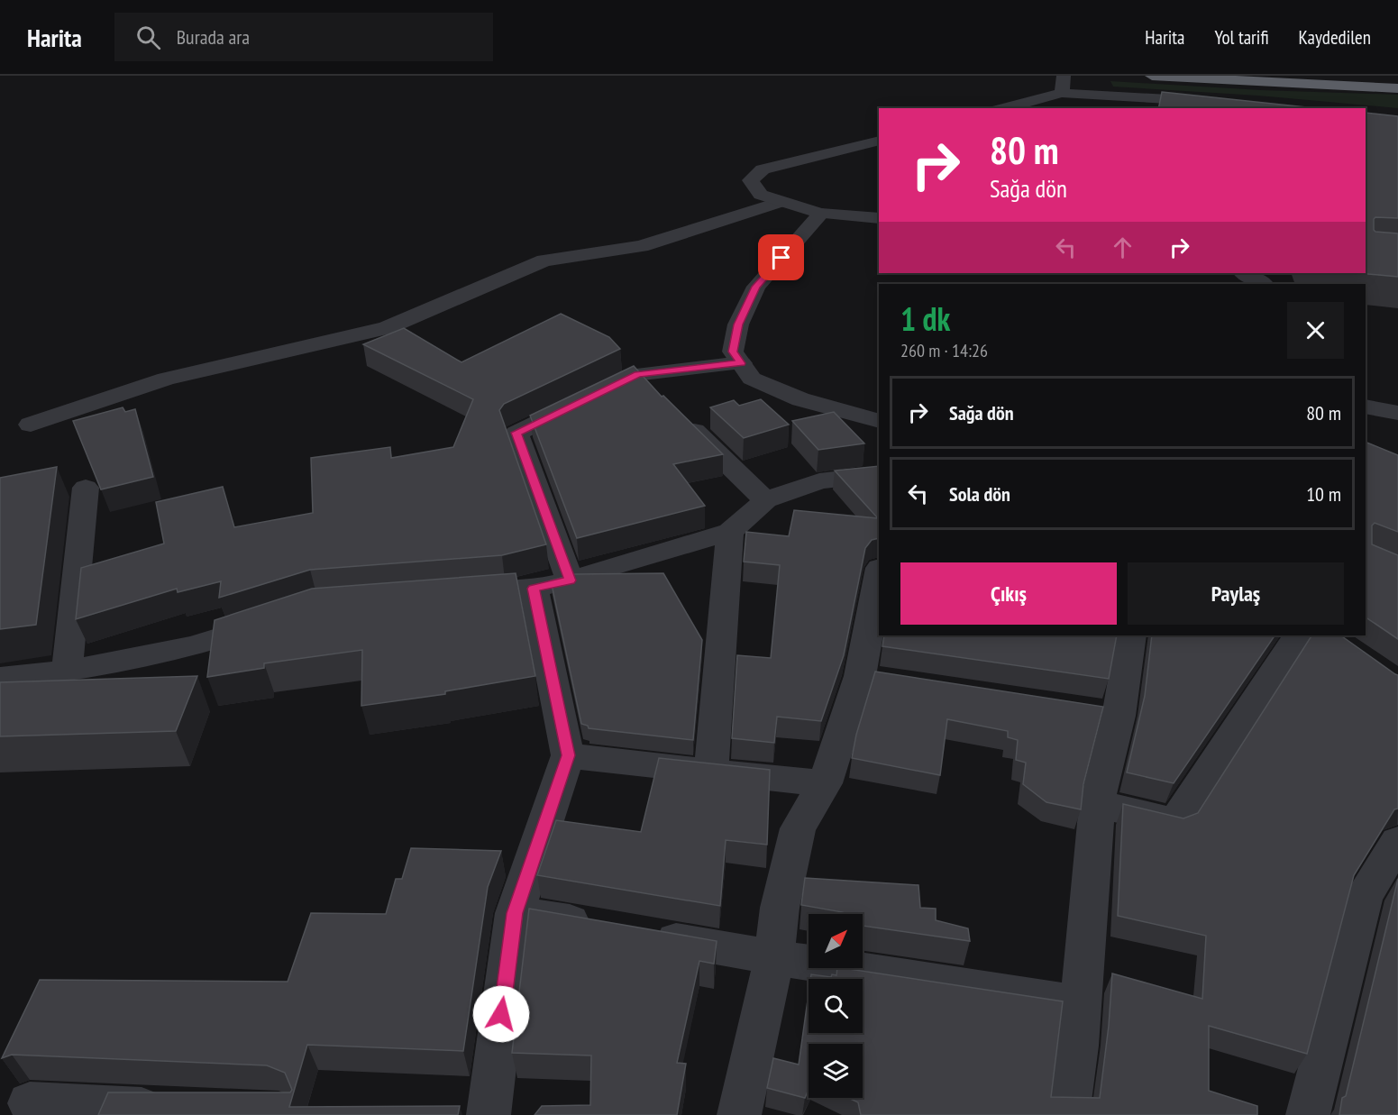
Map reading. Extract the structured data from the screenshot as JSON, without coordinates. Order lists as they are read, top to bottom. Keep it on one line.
{"north":"top right","page":{"header":"Harita","search":"Burada ara","nav":["Harita","Yol tarifi","Kaydedilen"],"turn":["80 m","Sağa dön"],"heading":["1 dk","260 m · 14:26"],"list":[{"name":"Sağa dön","value":"80 m"},{"name":"Sola dön","value":"10 m"}],"buttons":["Çıkış","Paylaş"]}}
